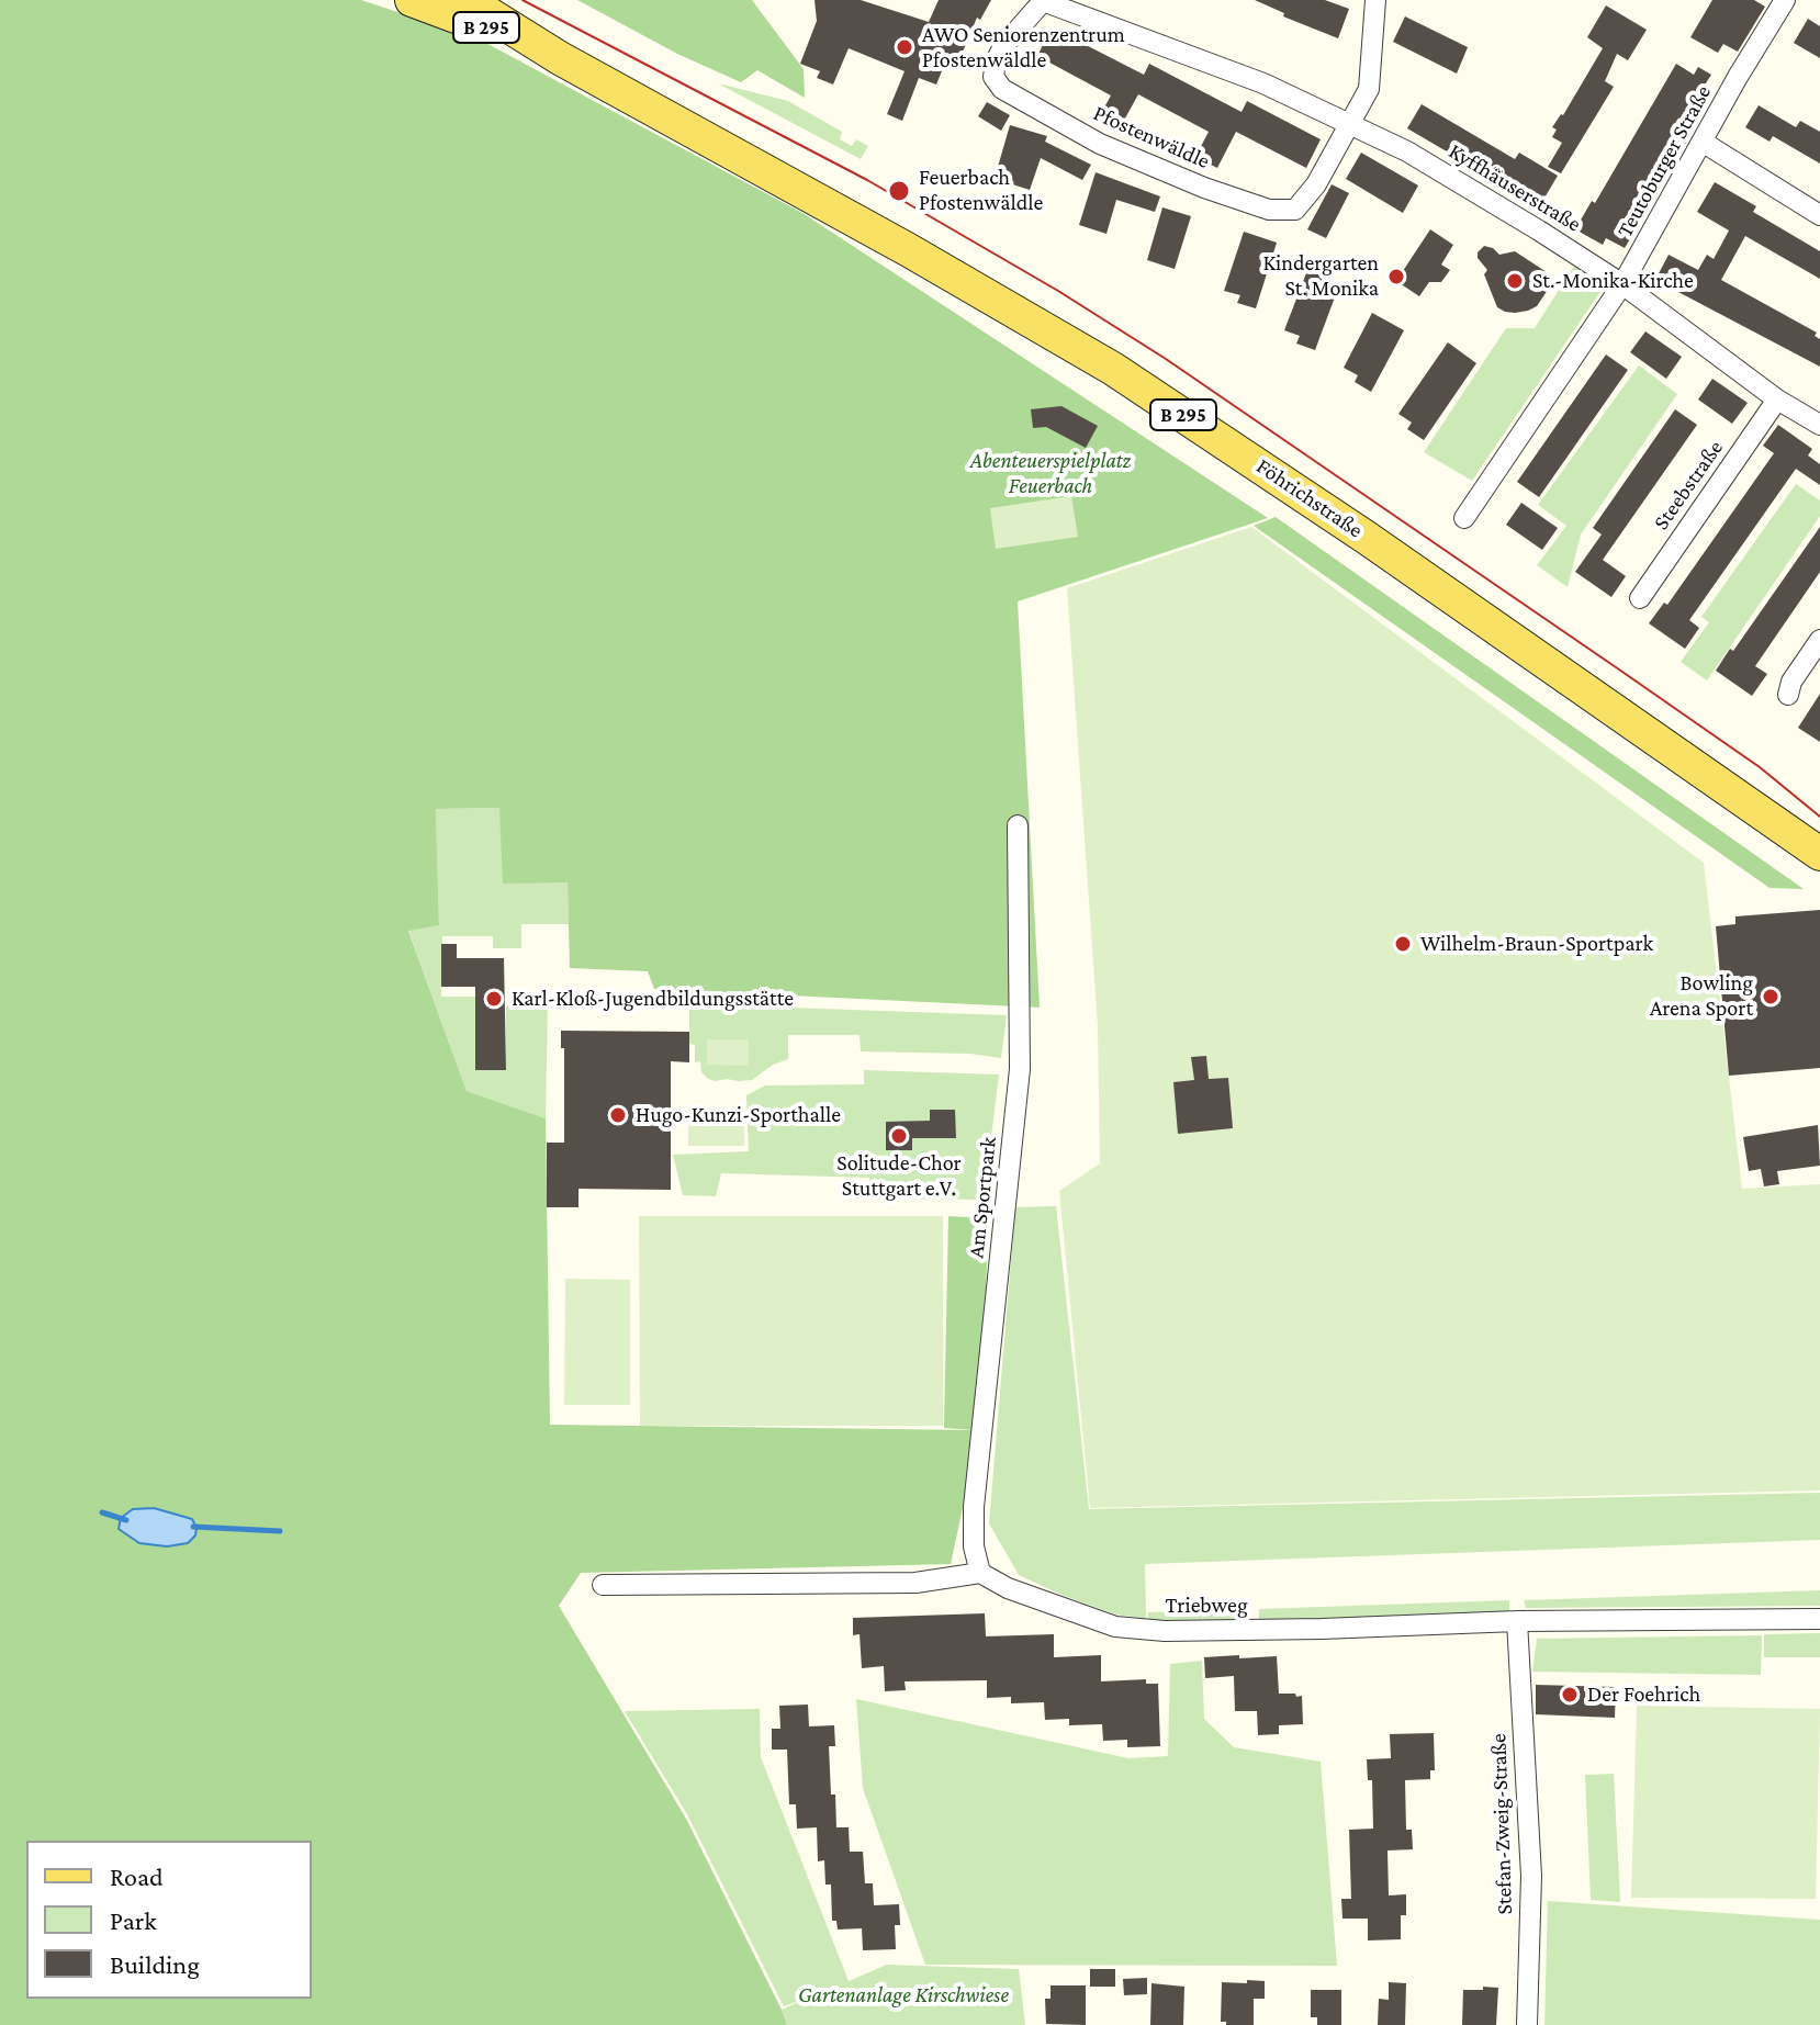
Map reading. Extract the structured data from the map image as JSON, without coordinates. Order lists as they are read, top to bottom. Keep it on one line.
{"streets":{"main road":["B 295","Föhrichstraße"],"street":["Pfostenwäldle","Teutoburger Straße","Kyffhäuserstraße","Steebstraße","Am Sportpark","Triebweg","Stefan-Zweig-Straße"]},"crossings":[["B 295","Föhrichstraße"],["Pfostenwäldle","Kyffhäuserstraße"],["Teutoburger Straße","Kyffhäuserstraße"],["Kyffhäuserstraße","Steebstraße"],["Am Sportpark","Triebweg"],["Triebweg","Stefan-Zweig-Straße"]],"parks":["Abenteuerspielplatz Feuerbach","Gartenanlage Kirschwiese"],"places":["AWO Seniorenzentrum Pfostenwäldle","Feuerbach Pfostenwäldle","Kindergarten St. Monika","St.-Monika-Kirche","Wilhelm-Braun-Sportpark","Bowling Arena Sport","Karl-Kloß-Jugendbildungsstätte","Hugo-Kunzi-Sporthalle","Solitude-Chor Stuttgart e.V.","Der Foehrich"],"legend":["Road","Park","Building"]}
